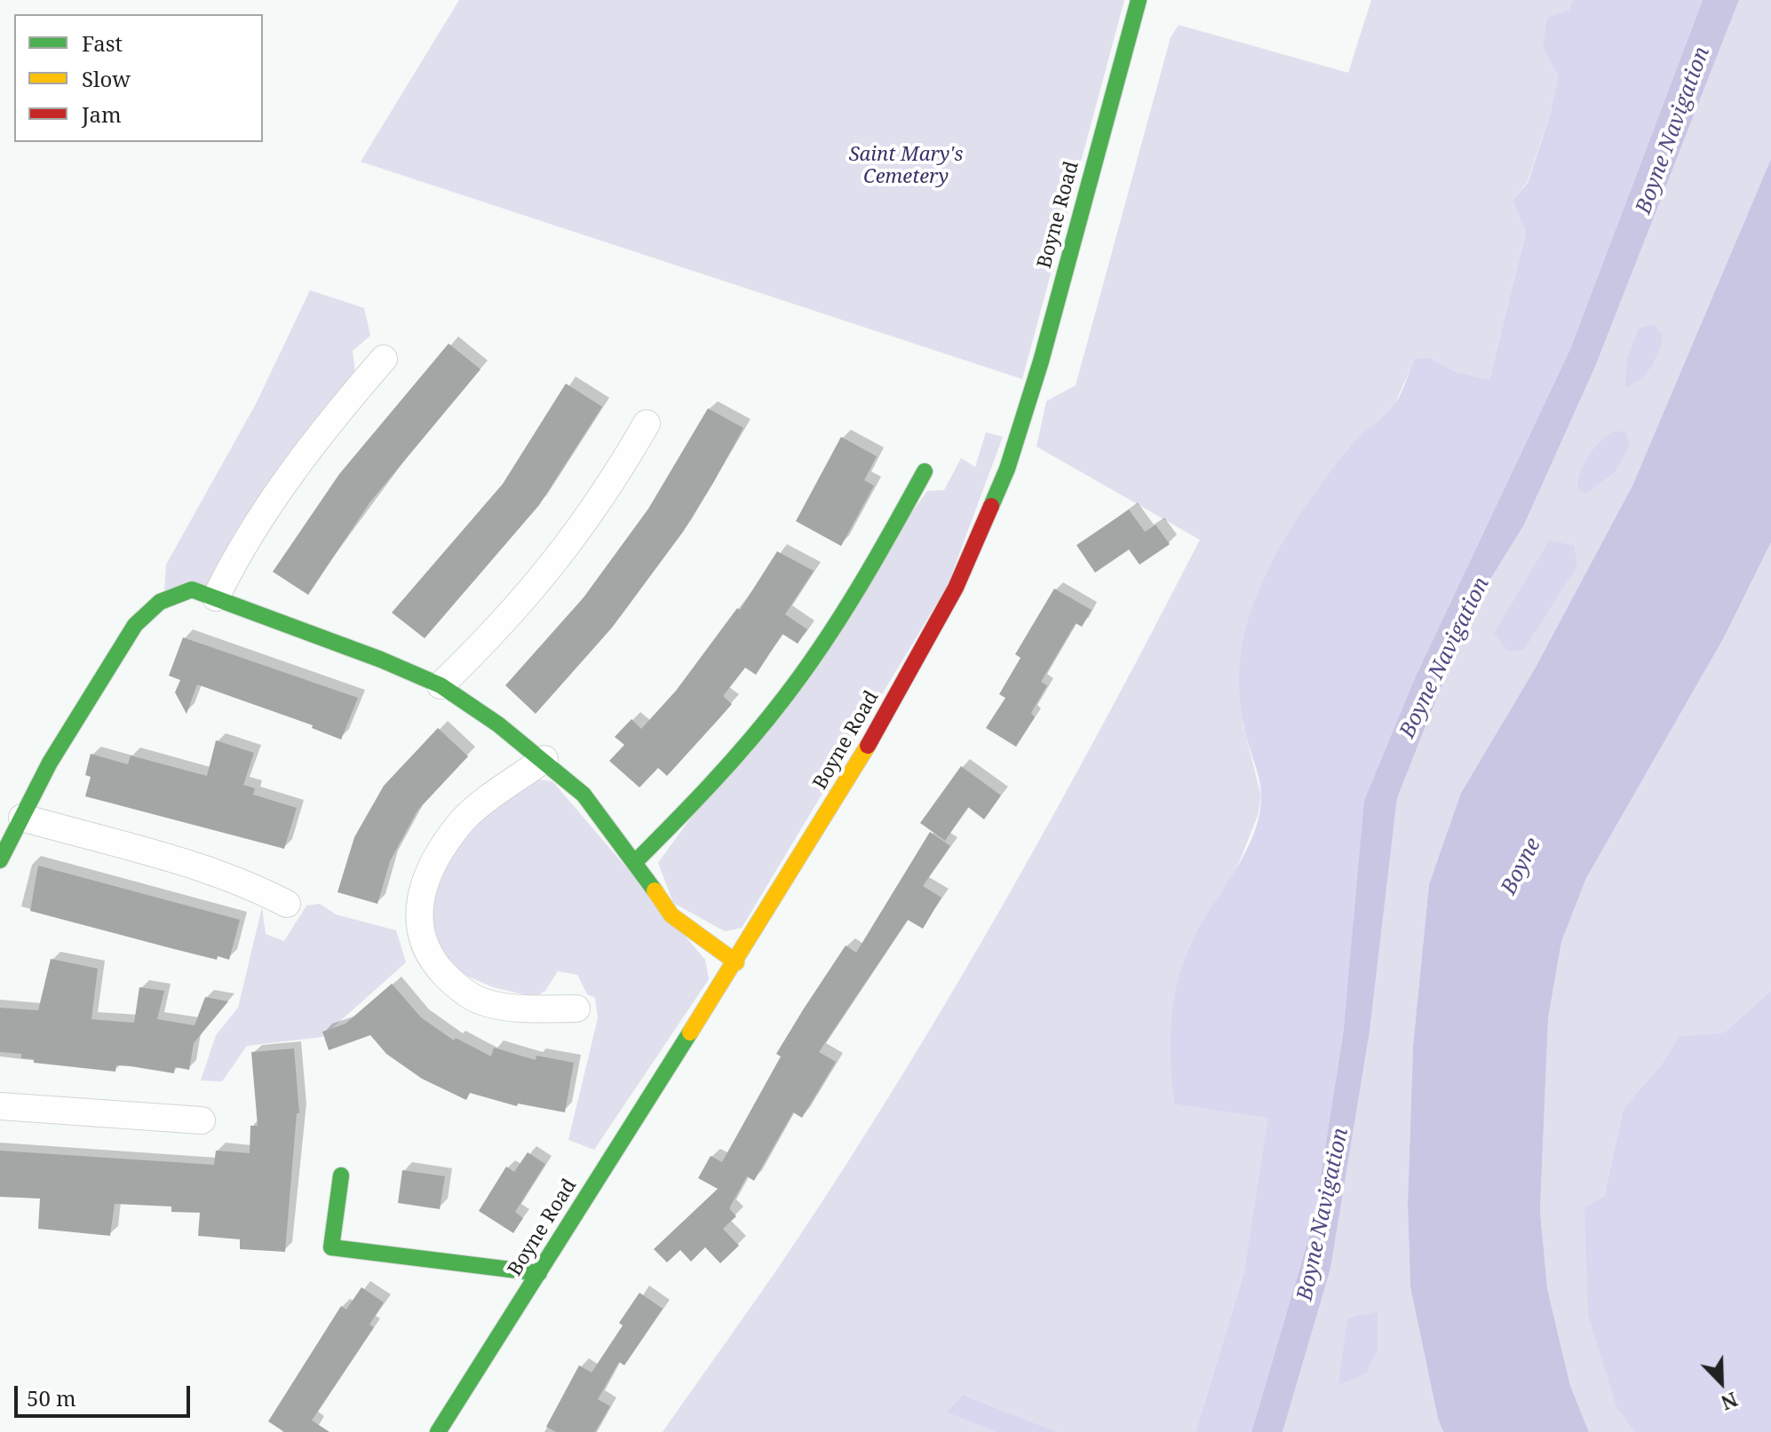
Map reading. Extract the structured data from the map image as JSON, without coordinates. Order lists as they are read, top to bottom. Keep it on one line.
{"streets":{"street":["Boyne Road"]},"water":["Boyne Navigation","Boyne"],"parks":["Saint Mary's Cemetery"],"legend":["Fast","Slow","Jam"],"scale_bar":"50 m","north":"bottom right"}
